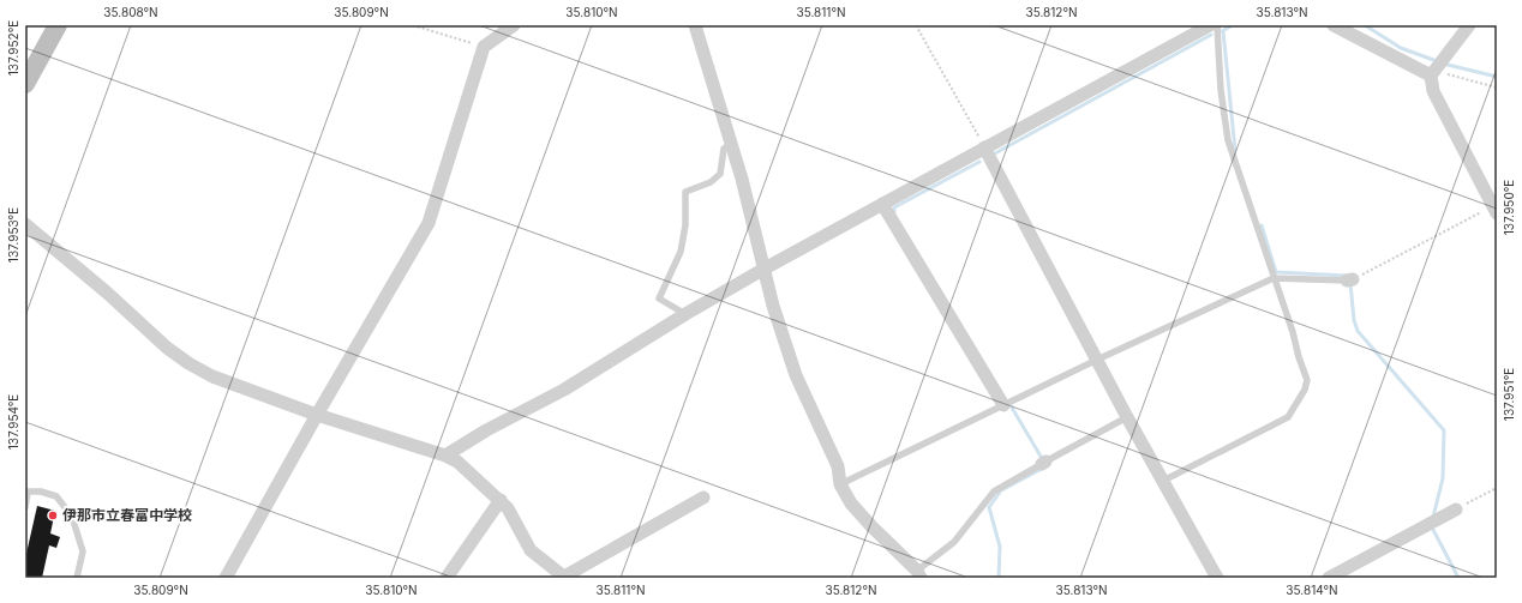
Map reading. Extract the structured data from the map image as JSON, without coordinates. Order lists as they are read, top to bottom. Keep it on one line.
{"places":["伊那市立春富中学校"],"coordinates":["35.808°N","35.809°N","35.810°N","35.811°N","35.812°N","35.813°N","137.952°E","137.950°E","137.953°E","137.951°E","137.954°E","35.814°N"]}
